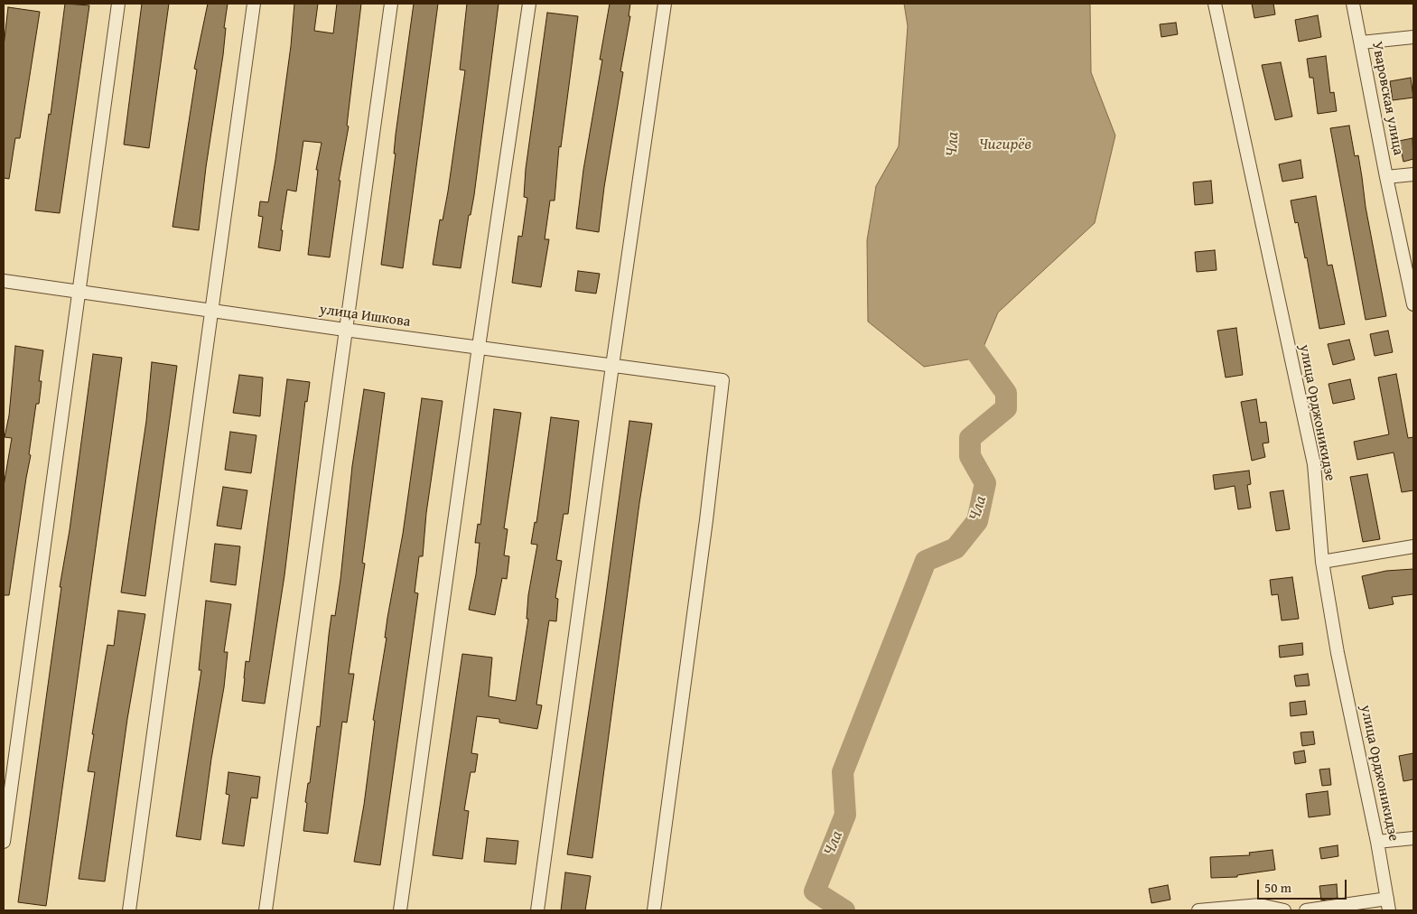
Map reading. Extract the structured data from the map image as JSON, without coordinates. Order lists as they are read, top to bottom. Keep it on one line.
{"streets":{"street":["Уваровская улица","улица Ишкова","улица Орджоникидзе"]},"water":["Чла","Чигирёв"],"scale_bar":"50 m"}
